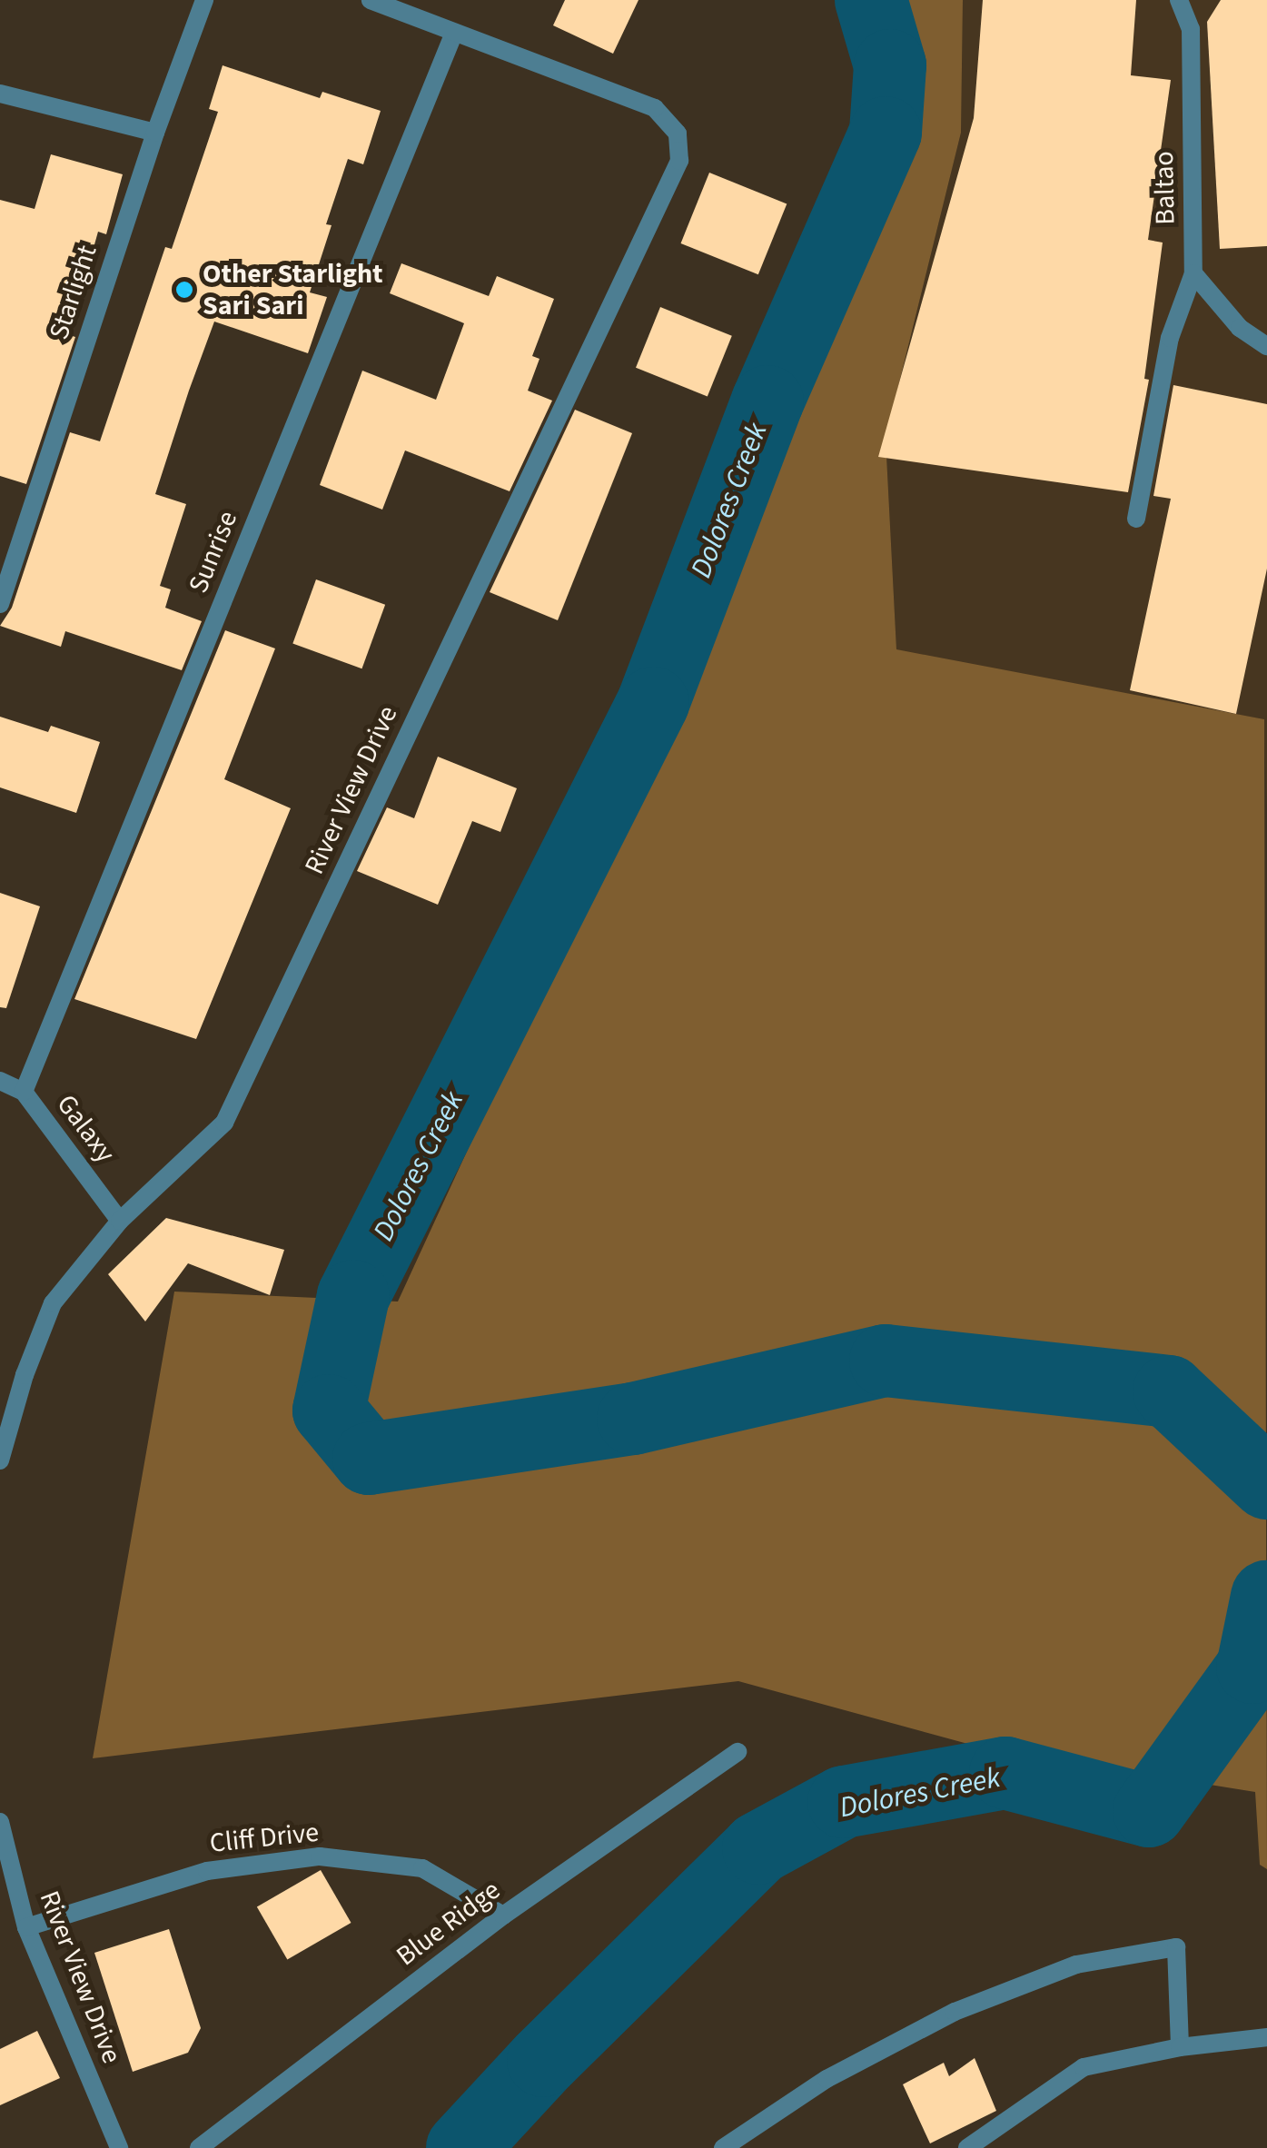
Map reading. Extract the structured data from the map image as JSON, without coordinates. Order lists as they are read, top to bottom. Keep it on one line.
{"streets":{"street":["Baltao","Starlight","Sunrise","River View Drive","Galaxy","Cliff Drive","Blue Ridge"]},"crossings":[["Sunrise","River View Drive"],["Sunrise","Galaxy"],["River View Drive","Galaxy"],["River View Drive","Cliff Drive"],["Cliff Drive","Blue Ridge"]],"water":["Dolores Creek"],"places":["Other Starlight Sari Sari"]}
